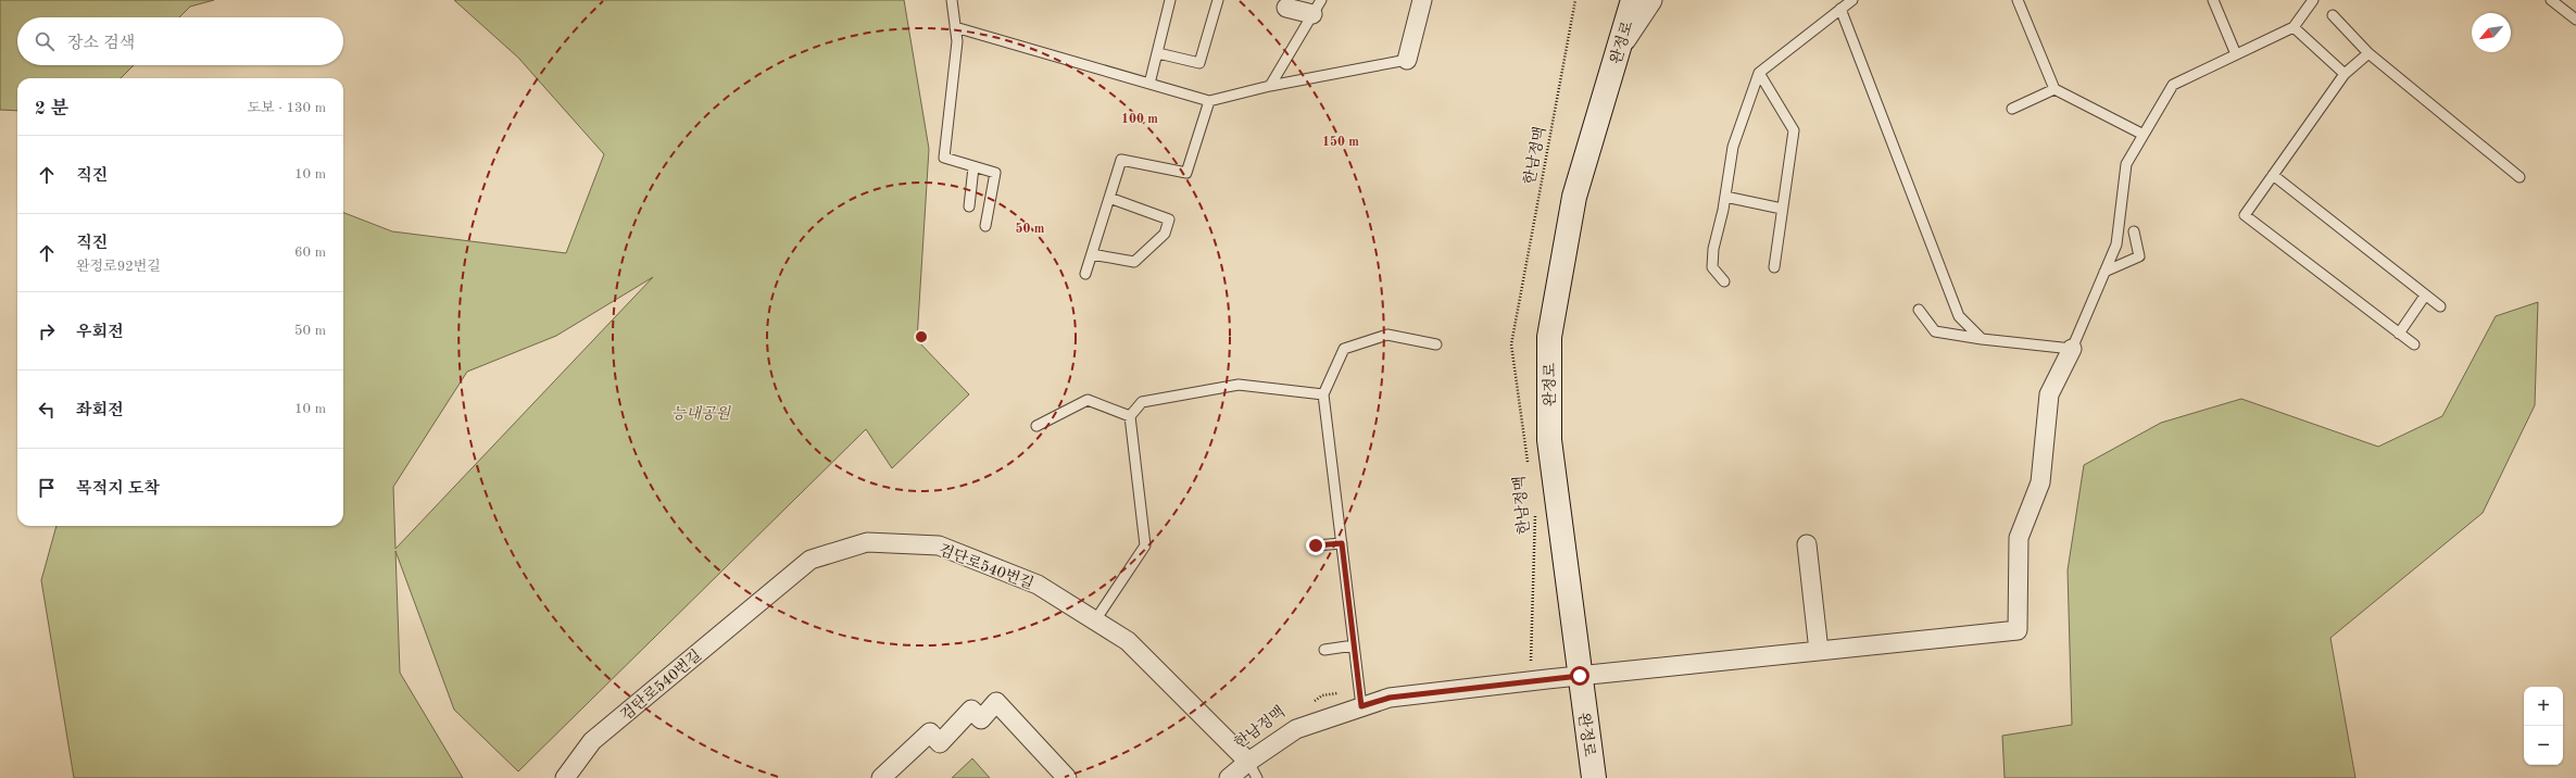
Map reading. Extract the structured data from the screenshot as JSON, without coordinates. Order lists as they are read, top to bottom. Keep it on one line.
{"streets":{"main road":["완정로"],"street":["검단로540번길"],"path":["한남정맥"]},"parks":["능내공원"],"north":"bottom left","page":{"search":"장소 검색","heading":["2 분","도보 · 130 m"],"list":[["직진","10 m"],["직진","완정로92번길","60 m"],["우회전","50 m"],["좌회전","10 m"],"목적지 도착"],"map_buttons":["+","−"]},"rings":["100 m","150 m","50 m"]}
